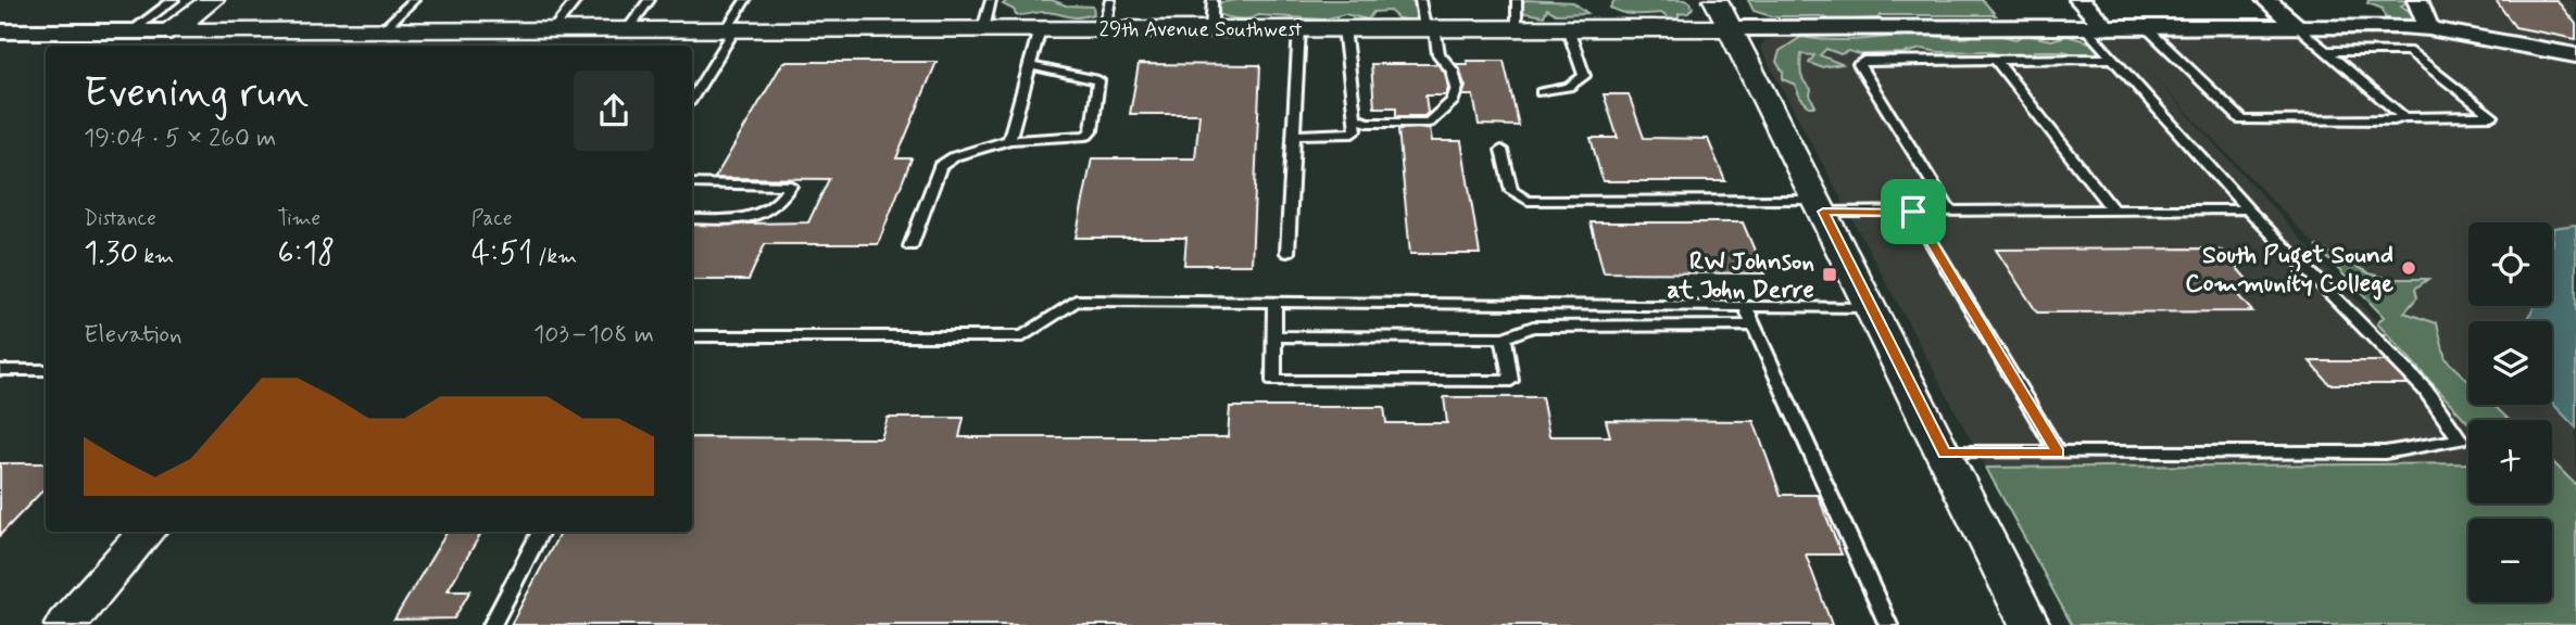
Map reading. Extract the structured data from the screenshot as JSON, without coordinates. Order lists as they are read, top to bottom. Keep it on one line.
{"streets":{"street":["29th Avenue Southwest"]},"places":{"other":["South Puget Sound Community College"],"transit":["RW Johnson at John Derre"]},"page":{"heading":["Evening run","19:04 · 5 × 260 m"],"stats":[["Distance","1.30 km"],["Time","6:18"],["Pace","4:51 /km"]],"map_buttons":["+","−"],"chart":["Elevation","103–108 m"]}}
